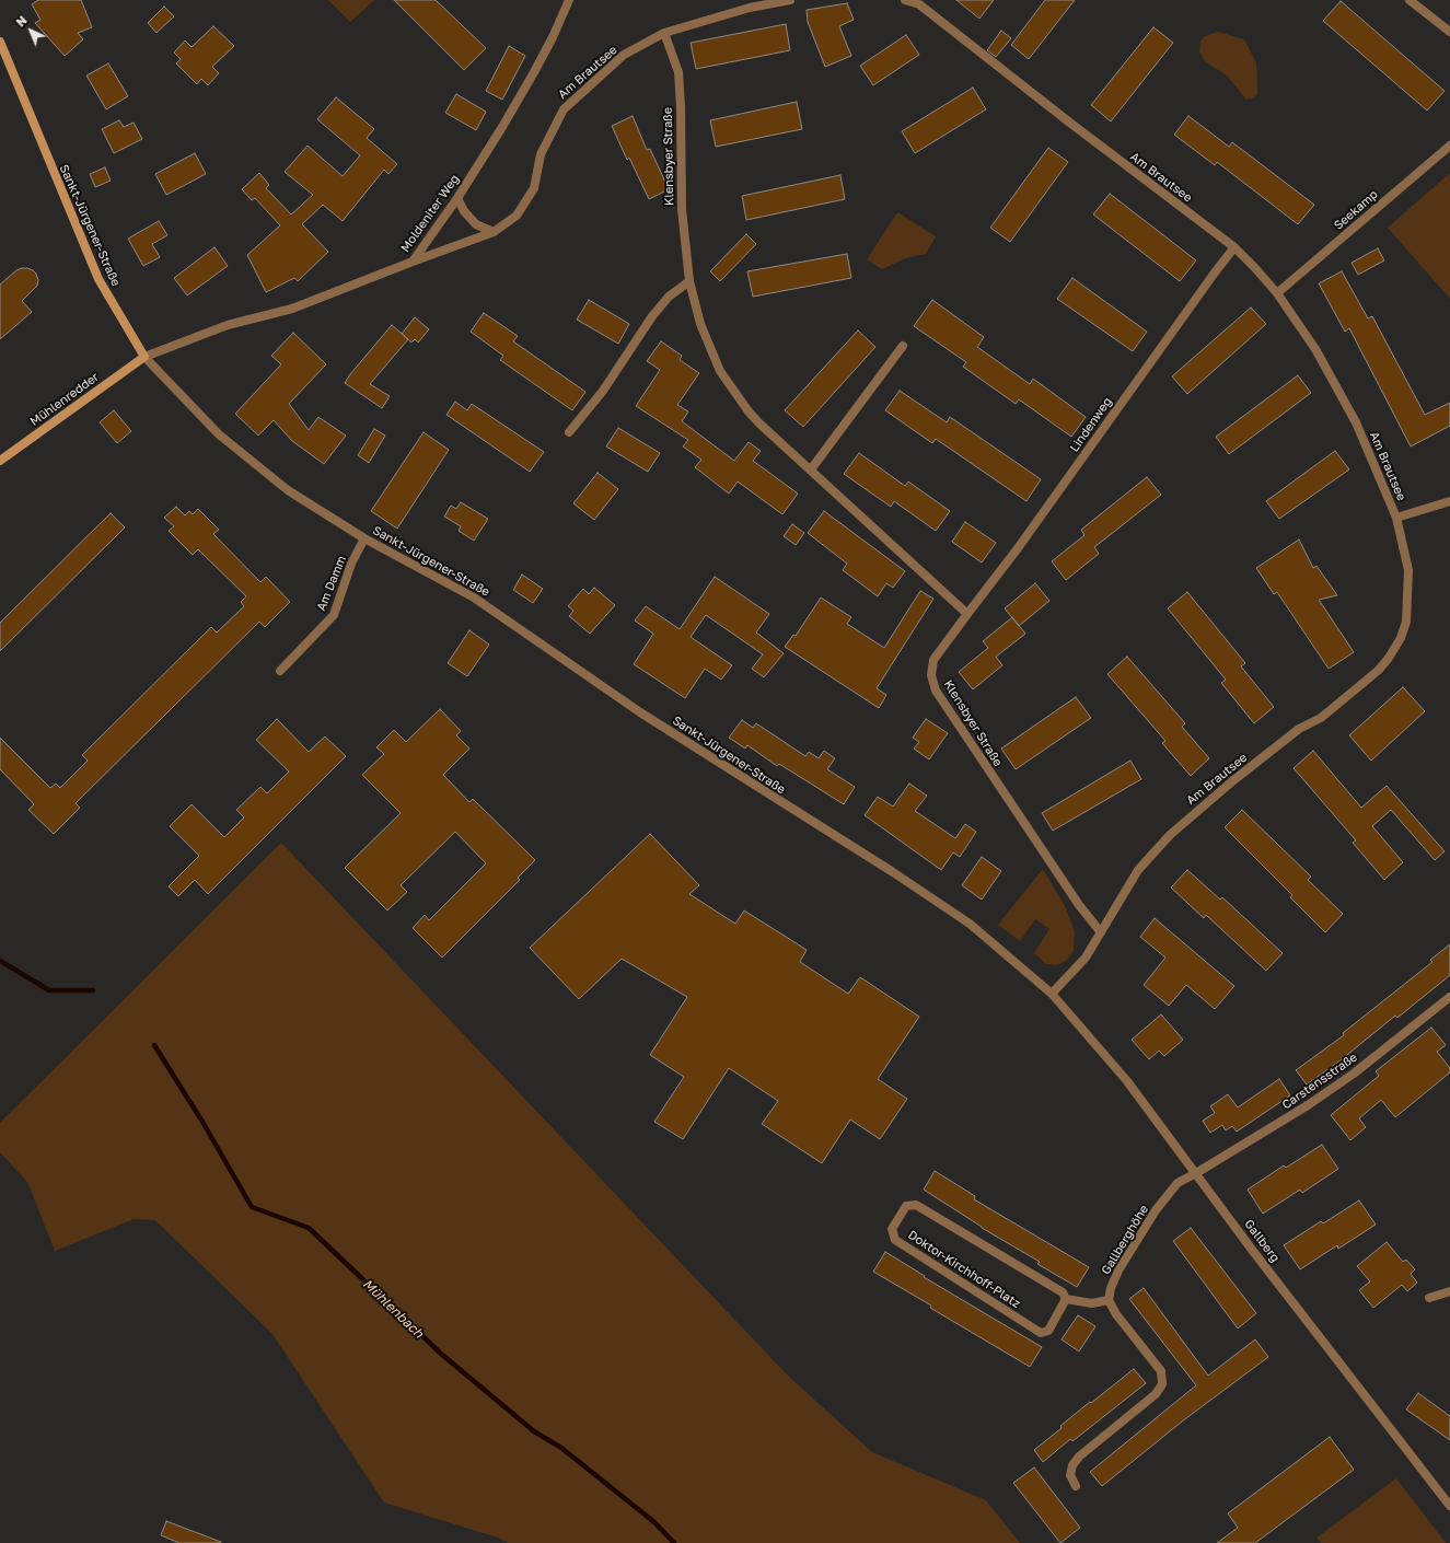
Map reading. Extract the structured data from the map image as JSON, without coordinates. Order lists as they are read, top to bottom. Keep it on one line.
{"streets":{"street":["Am Brautsee","Klensbyer Straße","Seekamp","Moldeniter Weg","Sankt-Jürgener-Straße","Mühlenredder","Lindenweg","Am Damm","Carstensstraße","Gallberghöhe","Gallberg","Doktor-Kirchhoff-Platz"]},"crossings":[["Am Brautsee","Klensbyer Straße"],["Am Brautsee","Seekamp"],["Am Brautsee","Moldeniter Weg"],["Am Brautsee","Sankt-Jürgener-Straße"],["Am Brautsee","Lindenweg"],["Am Brautsee","Gallberg"],["Klensbyer Straße","Lindenweg"],["Moldeniter Weg","Sankt-Jürgener-Straße"],["Moldeniter Weg","Mühlenredder"],["Sankt-Jürgener-Straße","Mühlenredder"],["Sankt-Jürgener-Straße","Am Damm"],["Sankt-Jürgener-Straße","Gallberg"],["Carstensstraße","Gallberghöhe"],["Carstensstraße","Gallberg"],["Gallberghöhe","Gallberg"]],"water":["Mühlenbach"],"north":"top left"}
